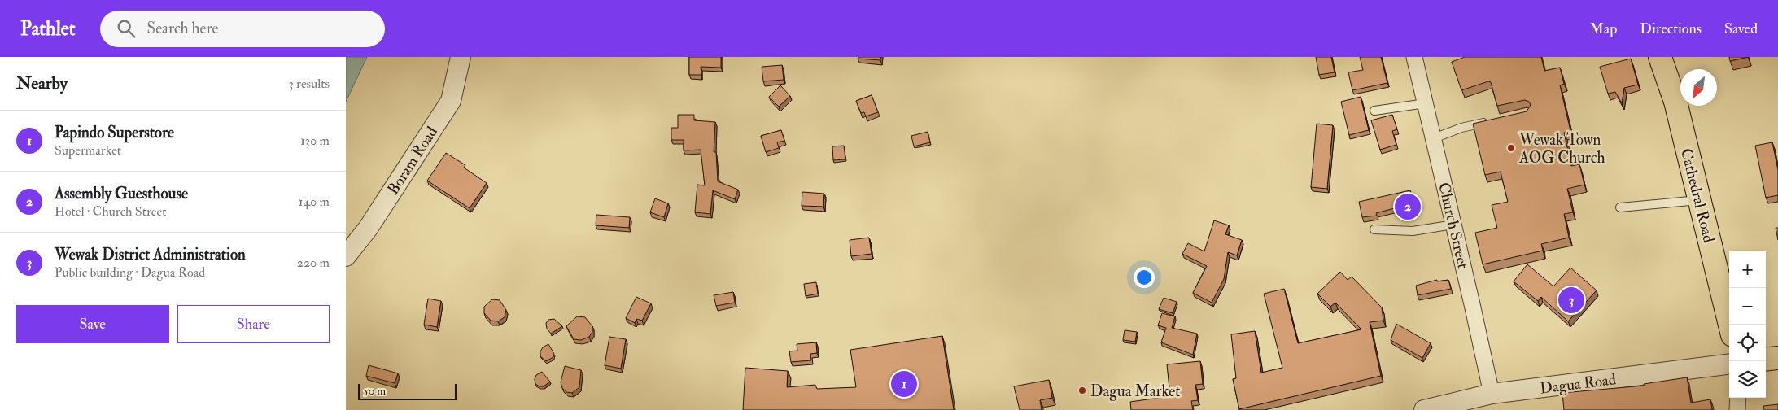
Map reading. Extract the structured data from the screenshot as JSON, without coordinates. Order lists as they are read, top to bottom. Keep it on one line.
{"streets":{"main road":["Cathedral Road"],"street":["Boram Road","Church Street","Dagua Road"]},"crossings":[["Church Street","Dagua Road"]],"places":["Wewak Town AOG Church","Dagua Market"],"scale_bar":"50 m","north":"bottom left","page":{"header":"Pathlet","search":"Search here","nav":["Map","Directions","Saved"],"heading":["Nearby","3 results"],"list":[{"mark":"1","name":"Papindo Superstore","note":"Supermarket","value":"130 m"},{"mark":"2","name":"Assembly Guesthouse","note":"Hotel · Church Street","value":"140 m"},{"mark":"3","name":"Wewak District Administration","note":"Public building · Dagua Road","value":"220 m"}],"pins":["2","3","1"],"map_buttons":["+","−"],"buttons":["Save","Share"],"scale":"50 m"}}
